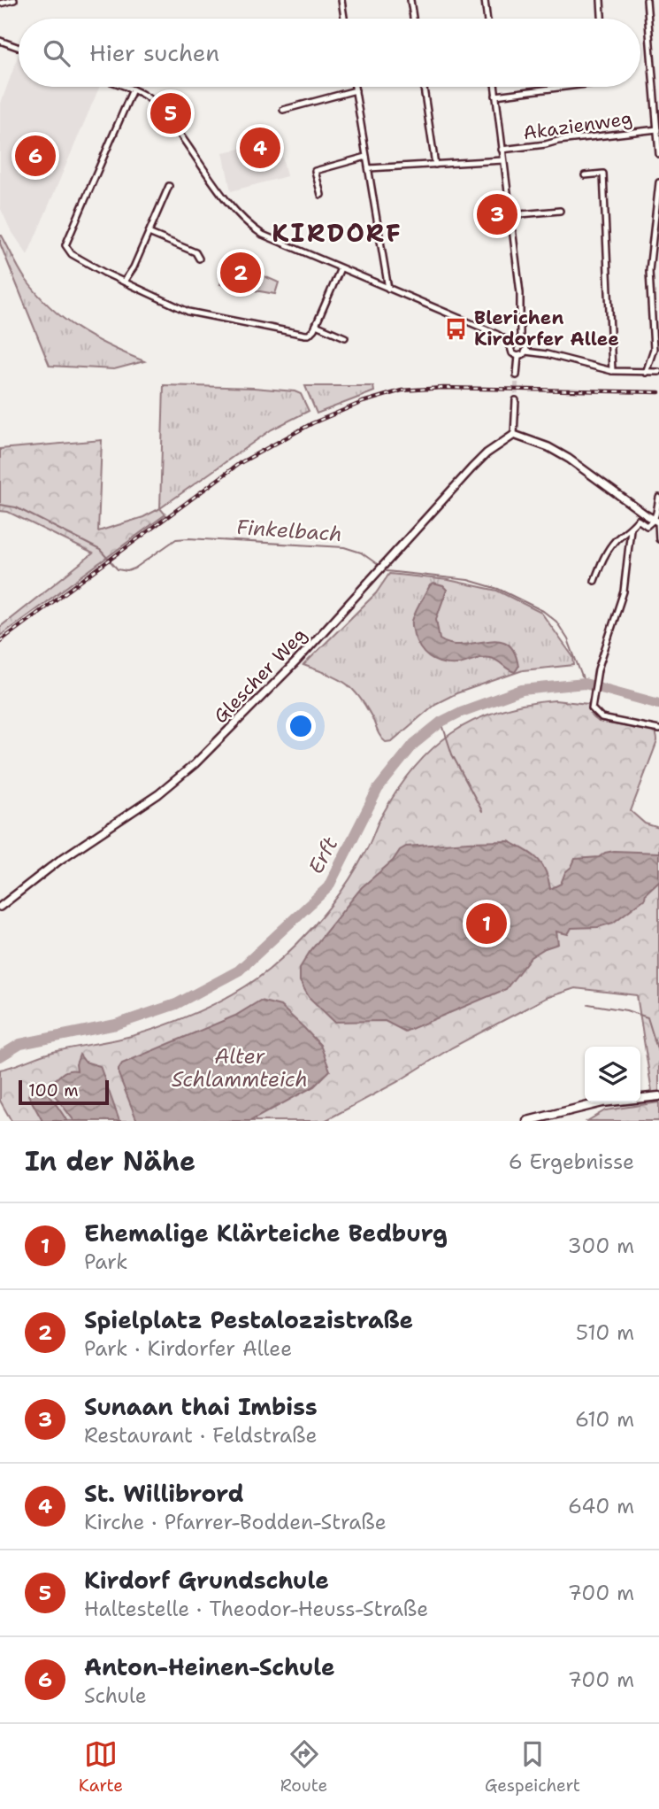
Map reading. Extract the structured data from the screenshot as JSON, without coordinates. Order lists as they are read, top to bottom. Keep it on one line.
{"streets":{"street":["Akazienweg","Glescher Weg"]},"districts":["KIRDORF"],"water":["Finkelbach","Erft","Alter Schlammteich"],"places":{"bus stop":["Blerichen Kirdorfer Allee"]},"scale_bar":"100 m","page":{"search":"Hier suchen","pins":["5","4","6","3","2","1"],"scale":"100 m","heading":["In der Nähe","6 Ergebnisse"],"list":[{"mark":"1","name":"Ehemalige Klärteiche Bedburg","note":"Park","value":"300 m"},{"mark":"2","name":"Spielplatz Pestalozzistraße","note":"Park · Kirdorfer Allee","value":"510 m"},{"mark":"3","name":"Sunaan thai Imbiss","note":"Restaurant · Feldstraße","value":"610 m"},{"mark":"4","name":"St. Willibrord","note":"Kirche · Pfarrer-Bodden-Straße","value":"640 m"},{"mark":"5","name":"Kirdorf Grundschule","note":"Haltestelle · Theodor-Heuss-Straße","value":"700 m"},{"mark":"6","name":"Anton-Heinen-Schule","note":"Schule","value":"700 m"}],"nav":["Karte","Route","Gespeichert"]}}
